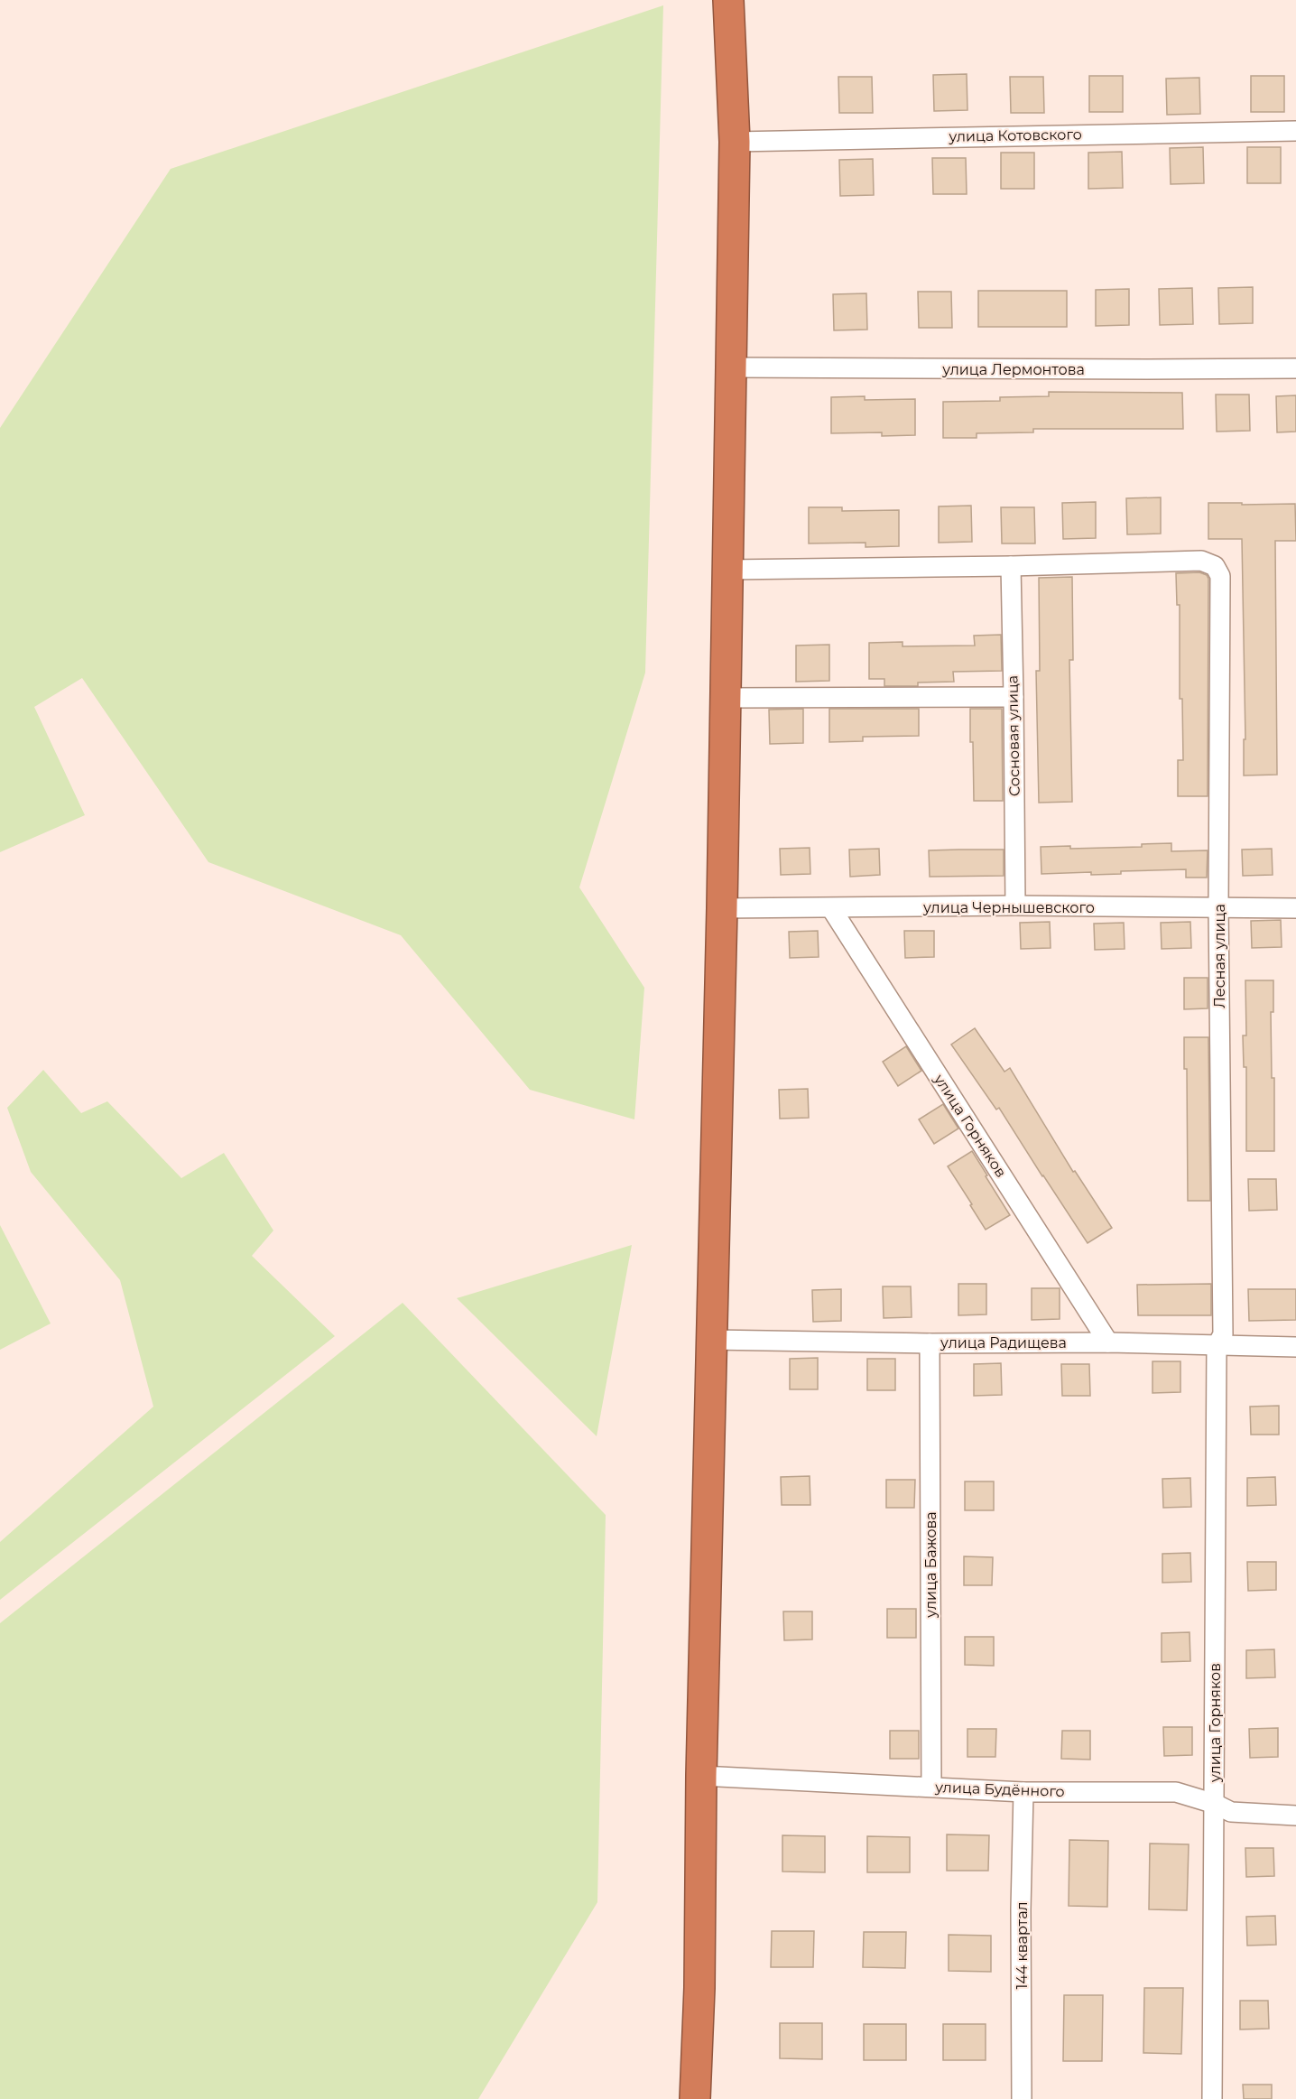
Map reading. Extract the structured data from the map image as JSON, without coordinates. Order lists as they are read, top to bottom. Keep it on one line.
{"streets":{"street":["улица Котовского","улица Лермонтова","Сосновая улица","улица Чернышевского","Лесная улица","улица Горняков","улица Радищева","улица Бажова","улица Будённого","144 квартал"]},"crossings":[["Сосновая улица","улица Чернышевского"],["Сосновая улица","Лесная улица"],["улица Чернышевского","Лесная улица"],["улица Чернышевского","улица Горняков"],["Лесная улица","улица Горняков"],["Лесная улица","улица Радищева"],["улица Горняков","улица Радищева"],["улица Горняков","улица Будённого"],["улица Радищева","улица Бажова"],["улица Бажова","улица Будённого"],["улица Будённого","144 квартал"]]}
